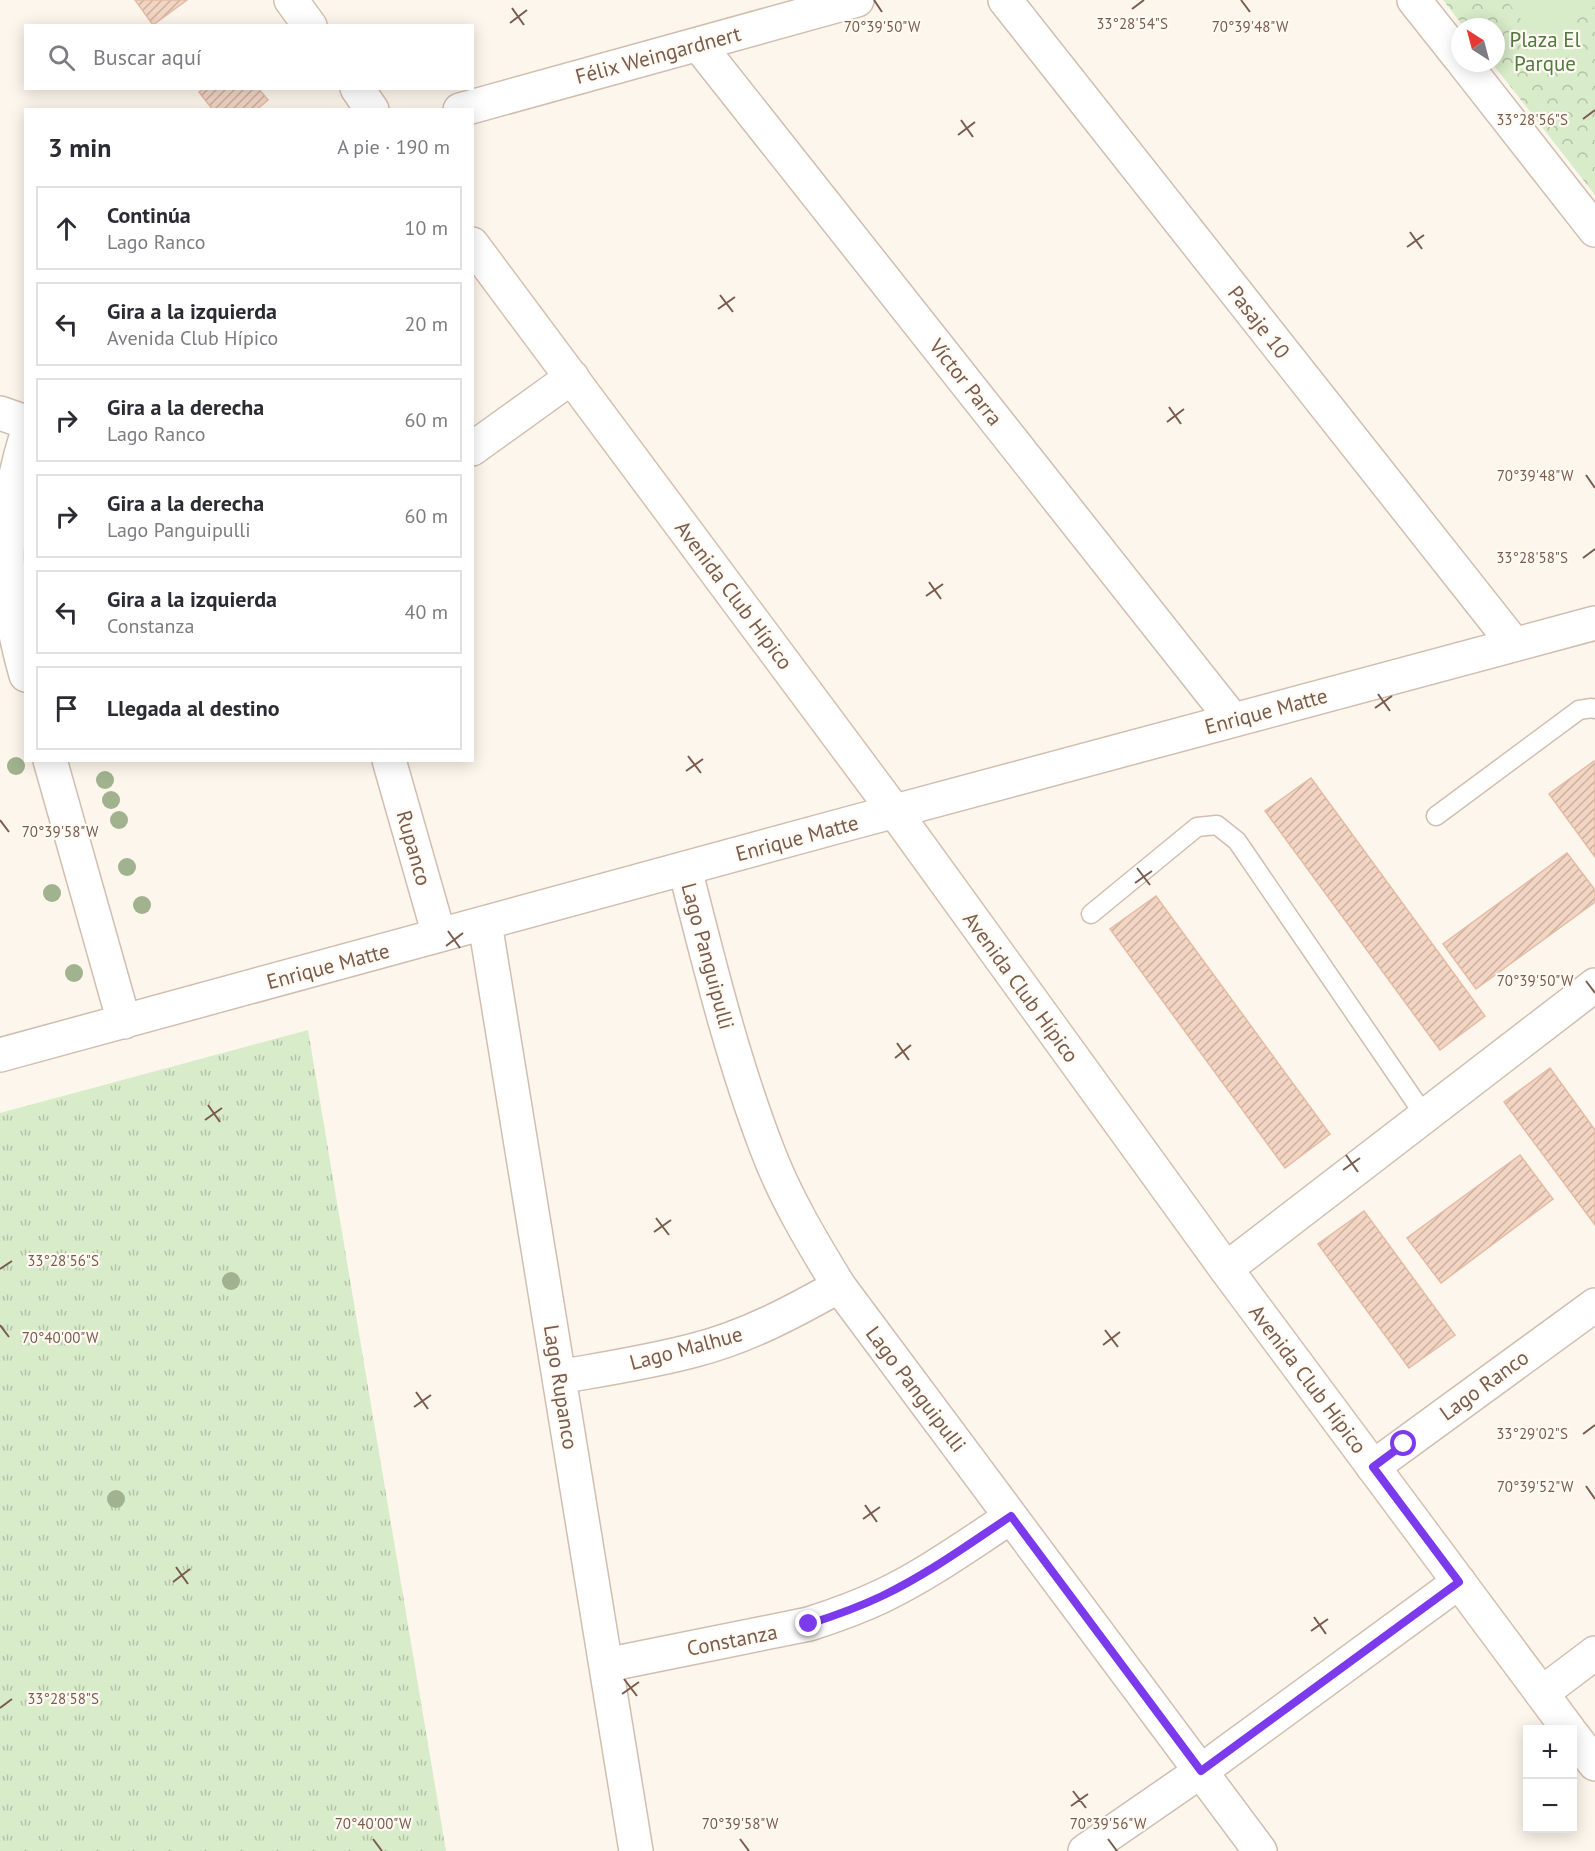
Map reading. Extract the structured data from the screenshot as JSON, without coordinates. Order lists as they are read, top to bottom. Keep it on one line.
{"streets":{"street":["Félix Weingardnert","Pasaje 10","Víctor Parra","Avenida Club Hípico","Enrique Matte","Rupanco","Lago Panguipulli","Lago Malhue","Lago Ranco","Lago Rupanco","Constanza"]},"crossings":[["Félix Weingardnert","Víctor Parra"],["Pasaje 10","Enrique Matte"],["Víctor Parra","Enrique Matte"],["Avenida Club Hípico","Enrique Matte"],["Avenida Club Hípico","Lago Ranco"],["Enrique Matte","Rupanco"],["Enrique Matte","Lago Panguipulli"],["Enrique Matte","Lago Rupanco"],["Lago Panguipulli","Lago Malhue"],["Lago Panguipulli","Constanza"],["Lago Malhue","Lago Rupanco"],["Lago Rupanco","Constanza"]],"parks":["Plaza El Parque"],"north":"top left","page":{"search":"Buscar aquí","heading":["3 min","A pie · 190 m"],"list":[["Continúa","Lago Ranco","10 m"],["Gira a la izquierda","Avenida Club Hípico","20 m"],["Gira a la derecha","Lago Ranco","60 m"],["Gira a la derecha","Lago Panguipulli","60 m"],["Gira a la izquierda","Constanza","40 m"],"Llegada al destino"],"map_buttons":["+","−"]},"coordinates":["33°28'54\"S","70°39'50\"W","70°39'48\"W","33°28'56\"S","33°28'58\"S","70°39'58\"W","70°40'00\"W","33°29'02\"S","70°39'52\"W","70°39'56\"W"]}
